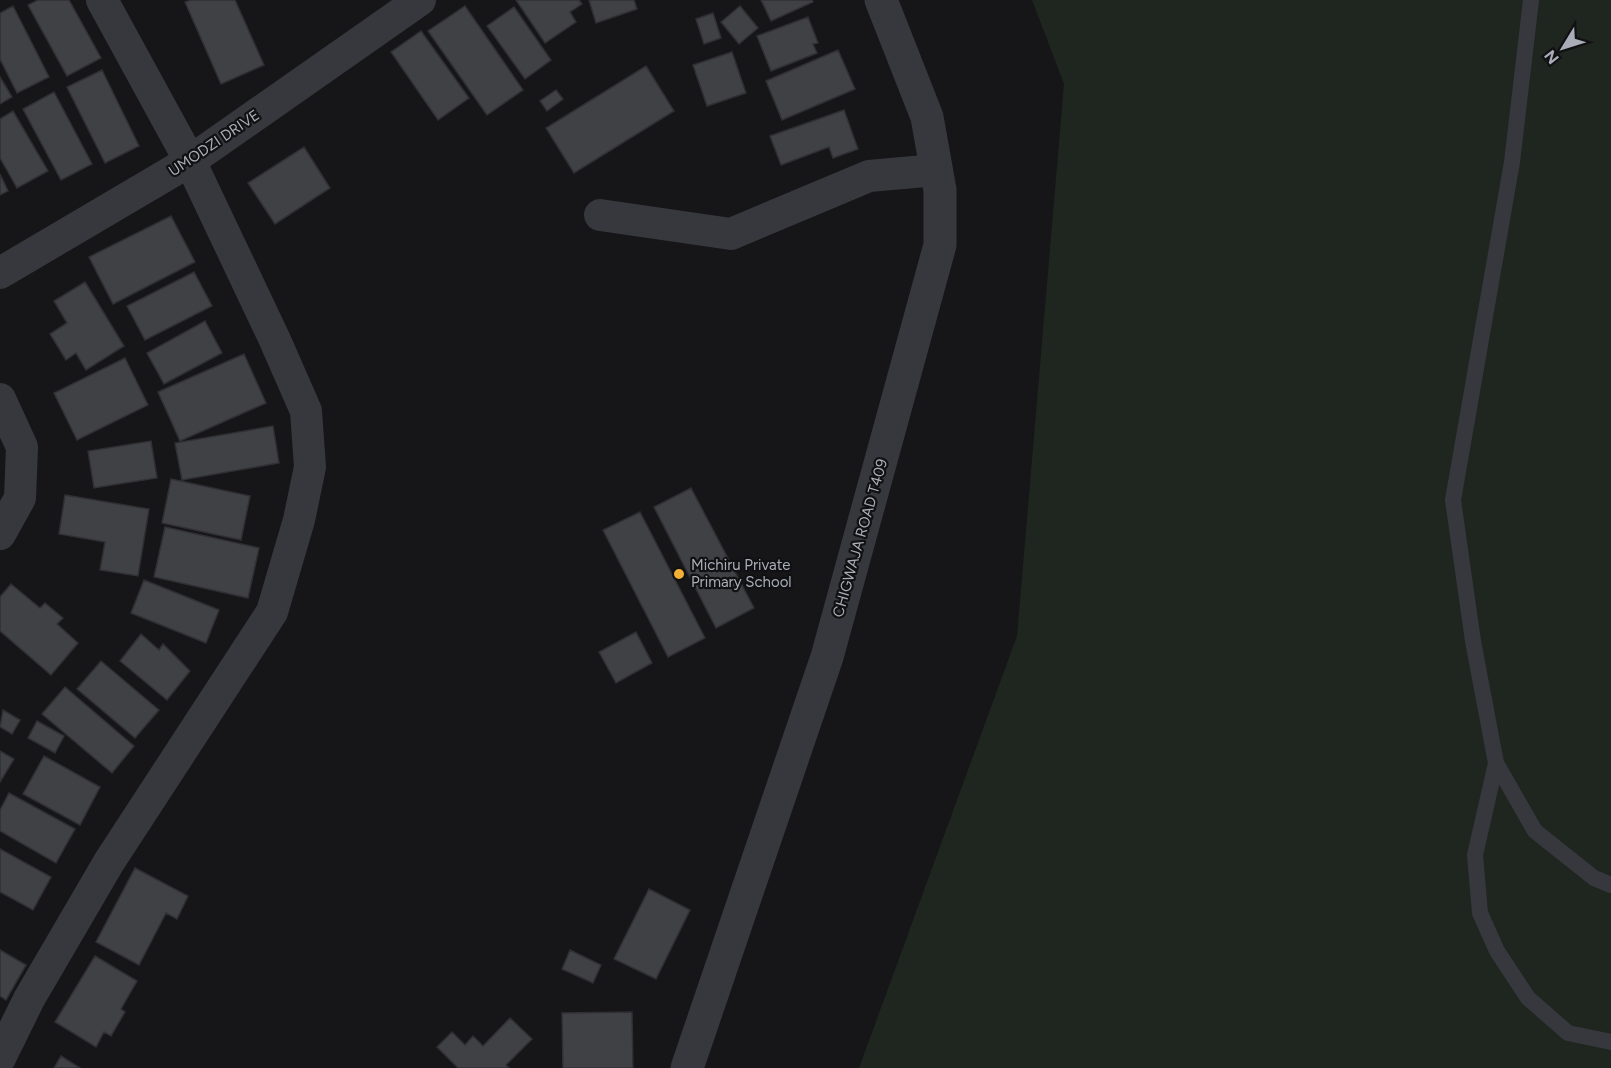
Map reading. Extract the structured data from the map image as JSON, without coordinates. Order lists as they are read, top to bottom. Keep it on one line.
{"streets":{"street":["UMODZI DRIVE","CHIGWAJA ROAD T409"]},"places":["Michiru Private Primary School"],"north":"bottom left"}
